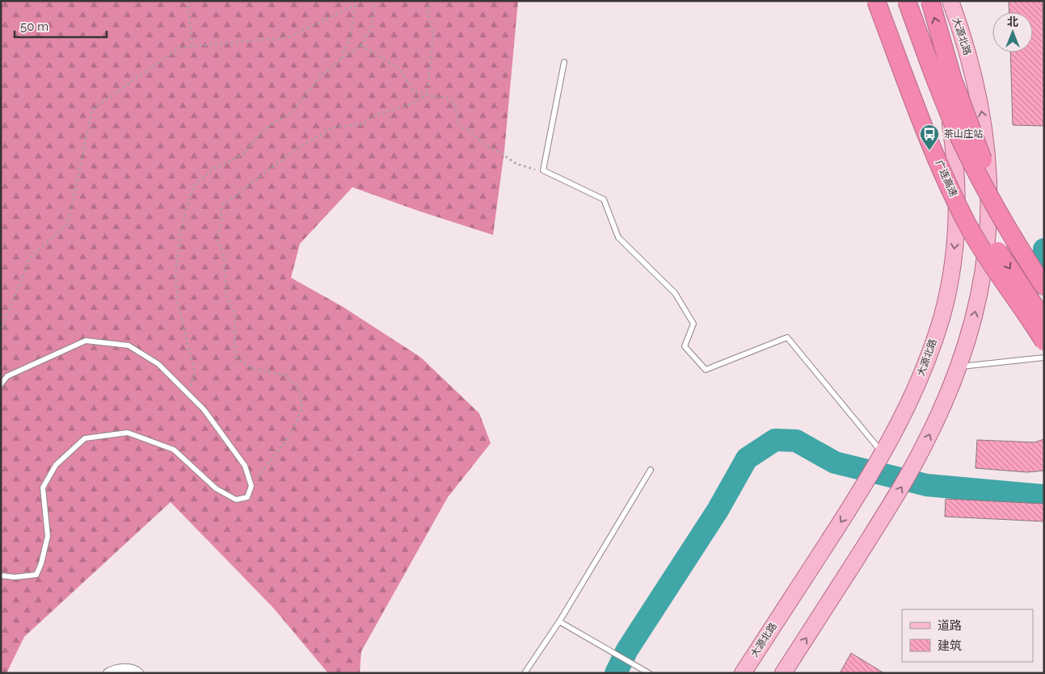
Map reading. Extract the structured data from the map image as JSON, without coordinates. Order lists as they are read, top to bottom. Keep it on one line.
{"streets":{"highway":["广连高速"],"main road":["大源北路"]},"places":{"bus stop":["茶山庄站"]},"legend":["道路","建筑"],"scale_bar":"50 m","north":"top"}
